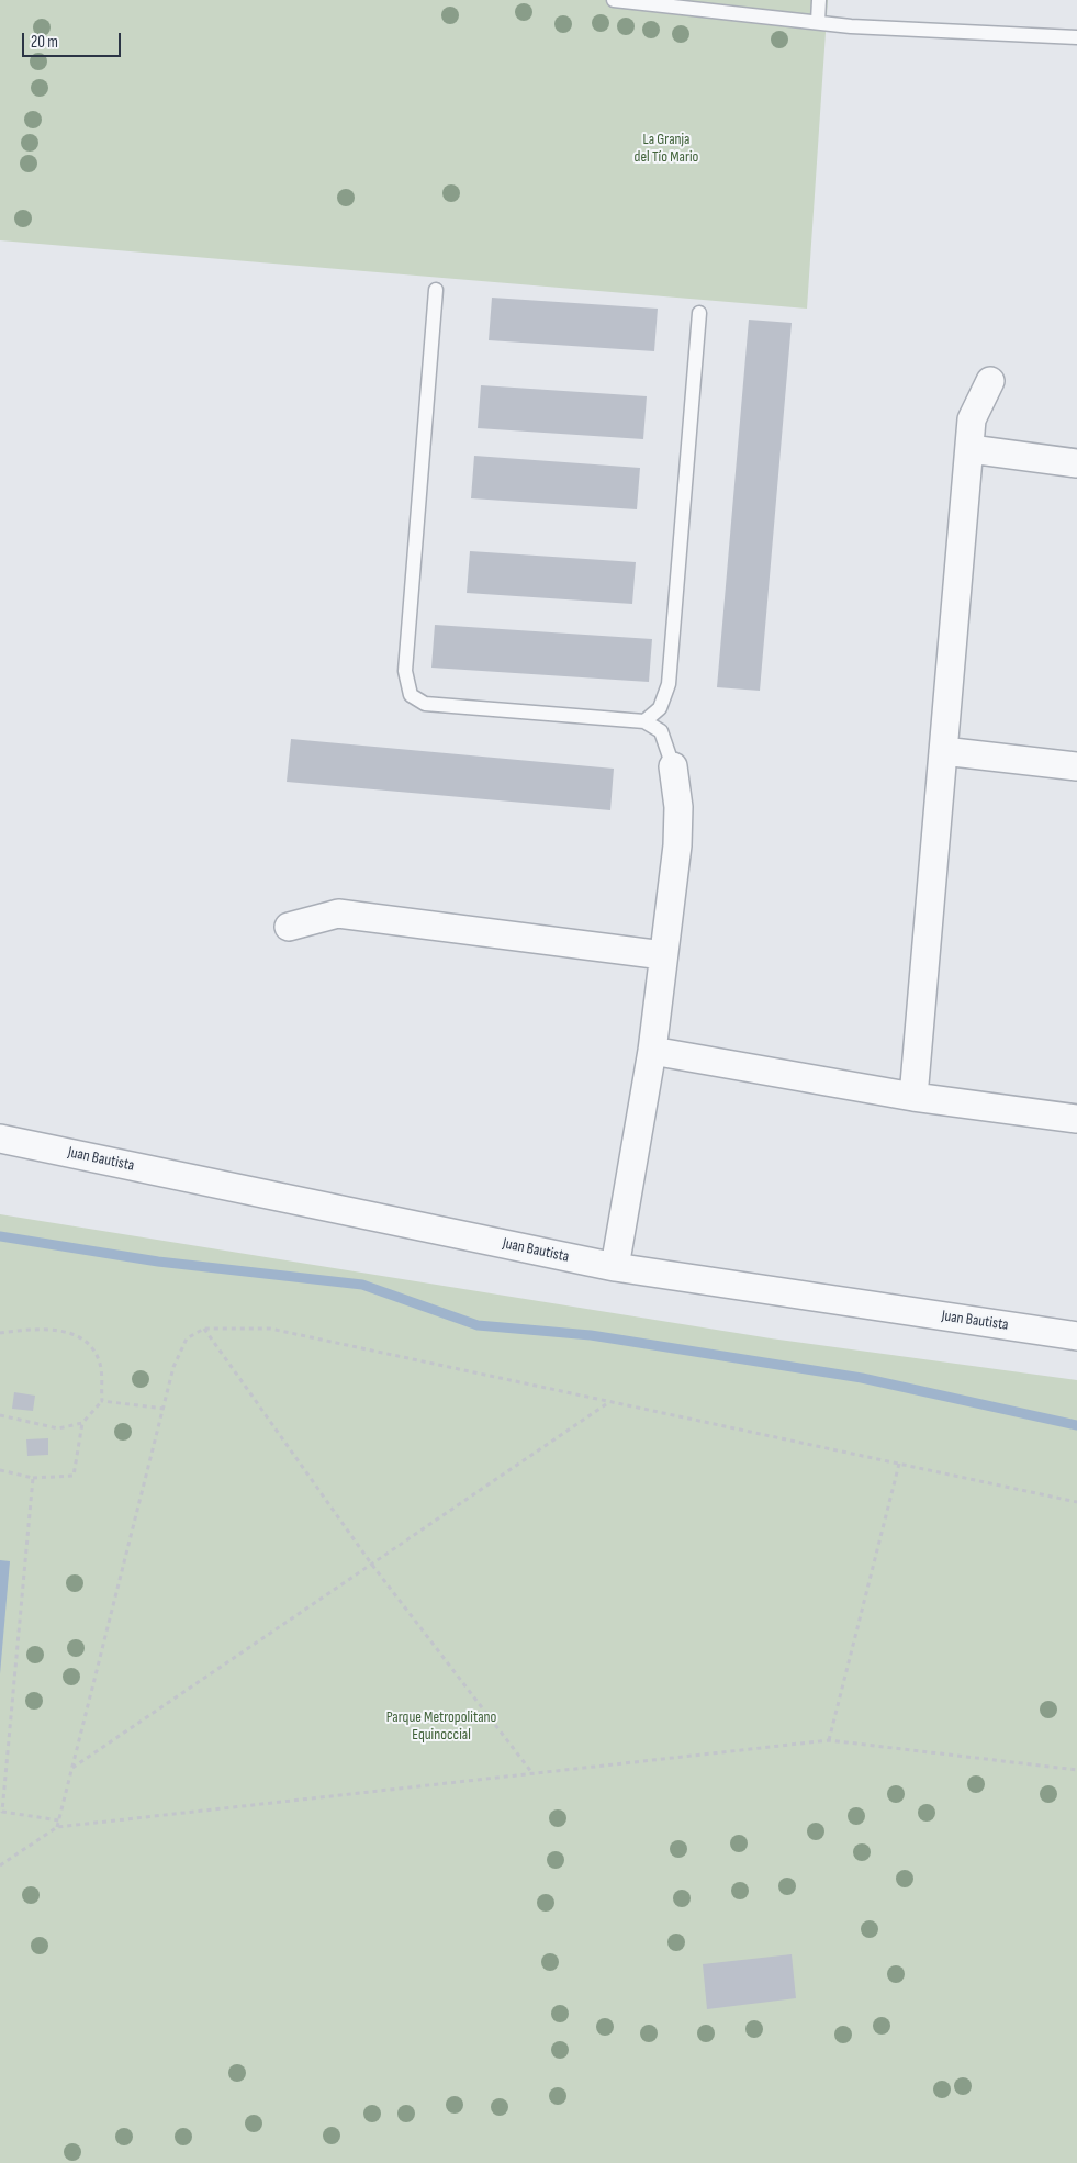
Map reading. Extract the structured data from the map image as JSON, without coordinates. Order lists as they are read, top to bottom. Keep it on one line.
{"streets":{"street":["Juan Bautista"]},"parks":["La Granja del Tío Mario","Parque Metropolitano Equinoccial"],"scale_bar":"20 m"}
